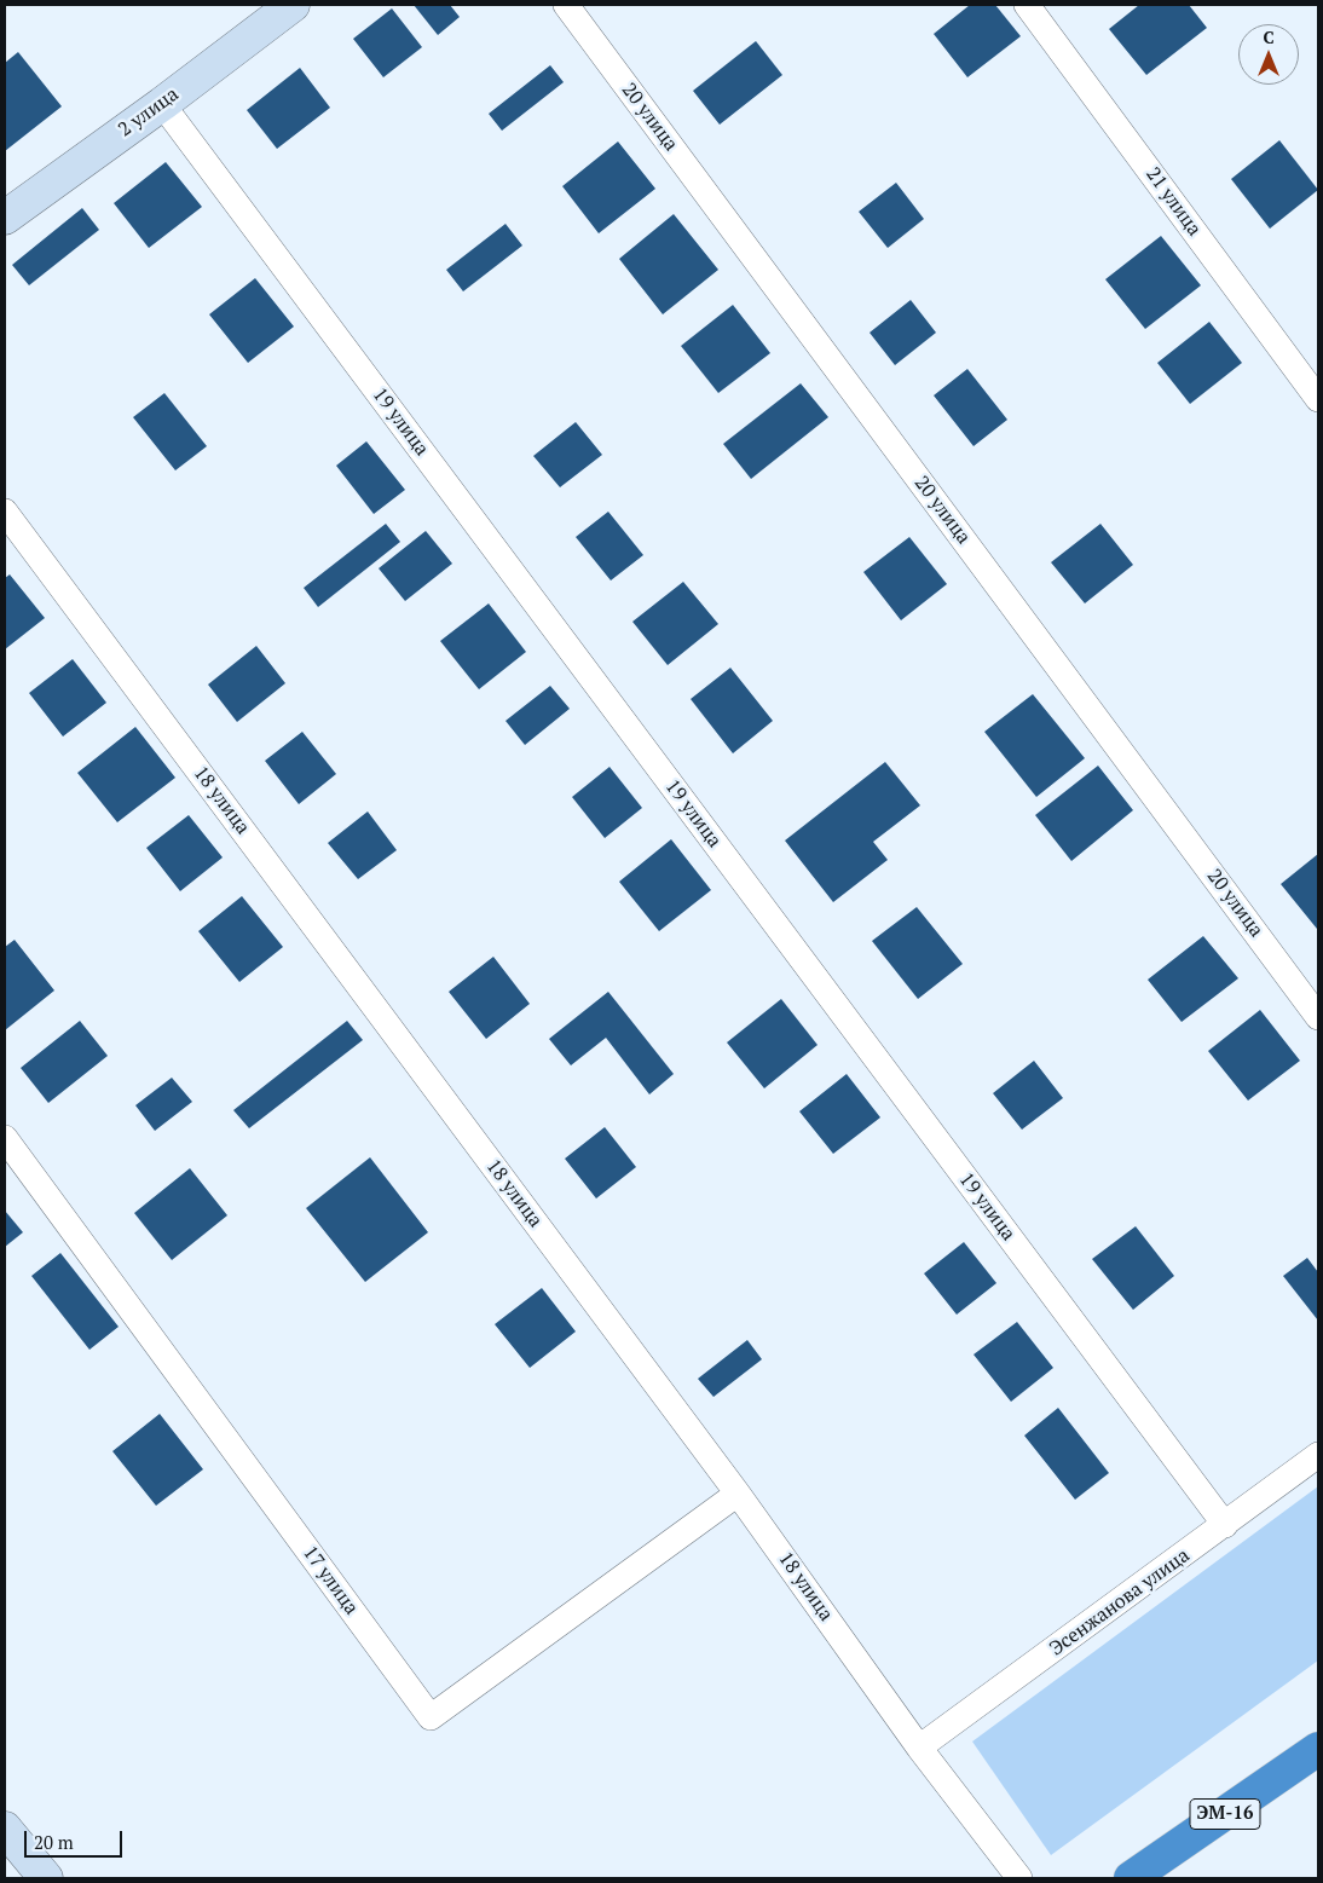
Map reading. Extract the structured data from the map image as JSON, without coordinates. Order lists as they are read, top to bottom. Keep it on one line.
{"streets":{"highway":["ЭМ-16"],"street":["2 улица","20 улица","21 улица","19 улица","18 улица","17 улица","Эсенжанова улица"]},"crossings":[["2 улица","19 улица"],["19 улица","Эсенжанова улица"],["18 улица","17 улица"],["18 улица","Эсенжанова улица"]],"scale_bar":"20 m","north":"top"}
